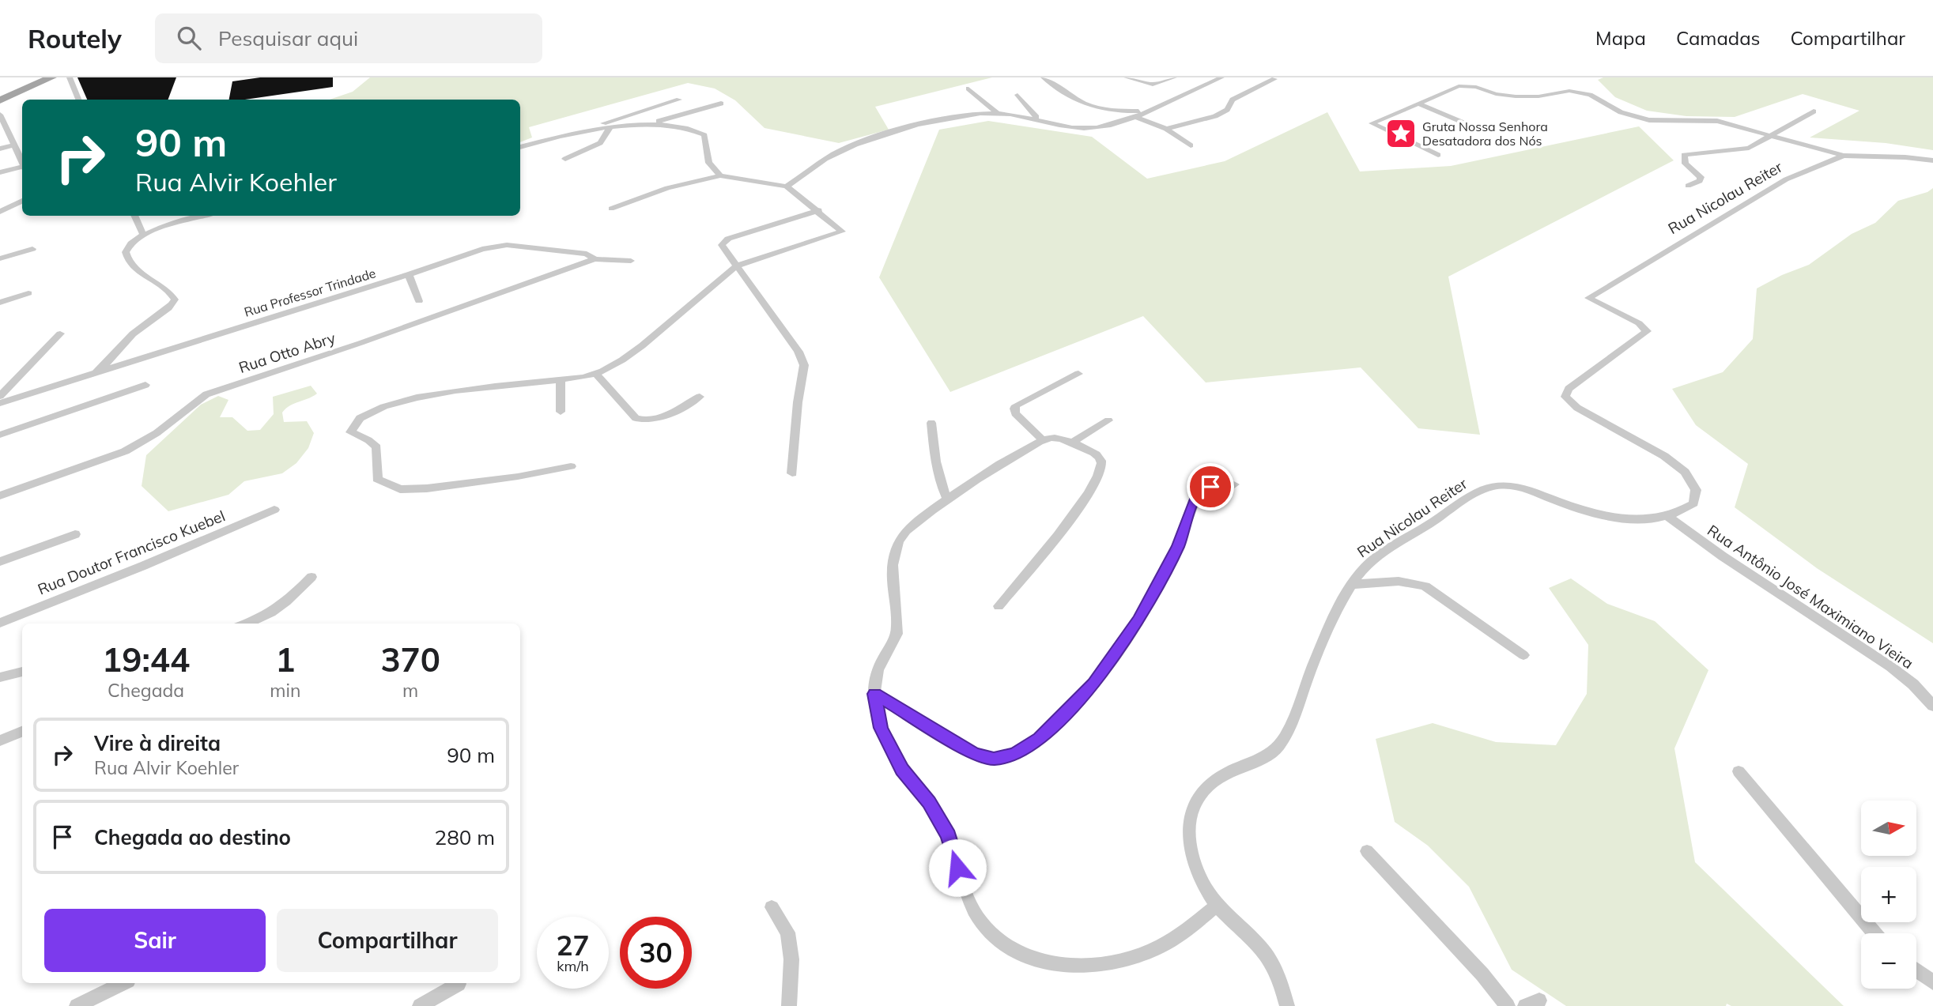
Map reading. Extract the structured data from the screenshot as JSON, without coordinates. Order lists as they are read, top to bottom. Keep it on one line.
{"streets":{"street":["Rua Nicolau Reiter","Rua Professor Trindade","Rua Otto Abry","Rua Doutor Francisco Kuebel","Rua Antônio José Maximiano Vieira"]},"crossings":[["Rua Nicolau Reiter","Rua Antônio José Maximiano Vieira"],["Rua Professor Trindade","Rua Otto Abry"]],"places":{"place":["Gruta Nossa Senhora Desatadora dos Nós"]},"north":"right","page":{"header":"Routely","search":"Pesquisar aqui","nav":["Mapa","Camadas","Compartilhar"],"turn":["90 m","Rua Alvir Koehler"],"eta":["19:44","Chegada","1","min","370","m"],"list":[{"name":"Vire à direita","note":"Rua Alvir Koehler","value":"90 m"},{"name":"Chegada ao destino","value":"280 m"}],"map_buttons":["+","−"],"buttons":["Sair","Compartilhar"],"speed":"27 km/h","limit":"30"}}
